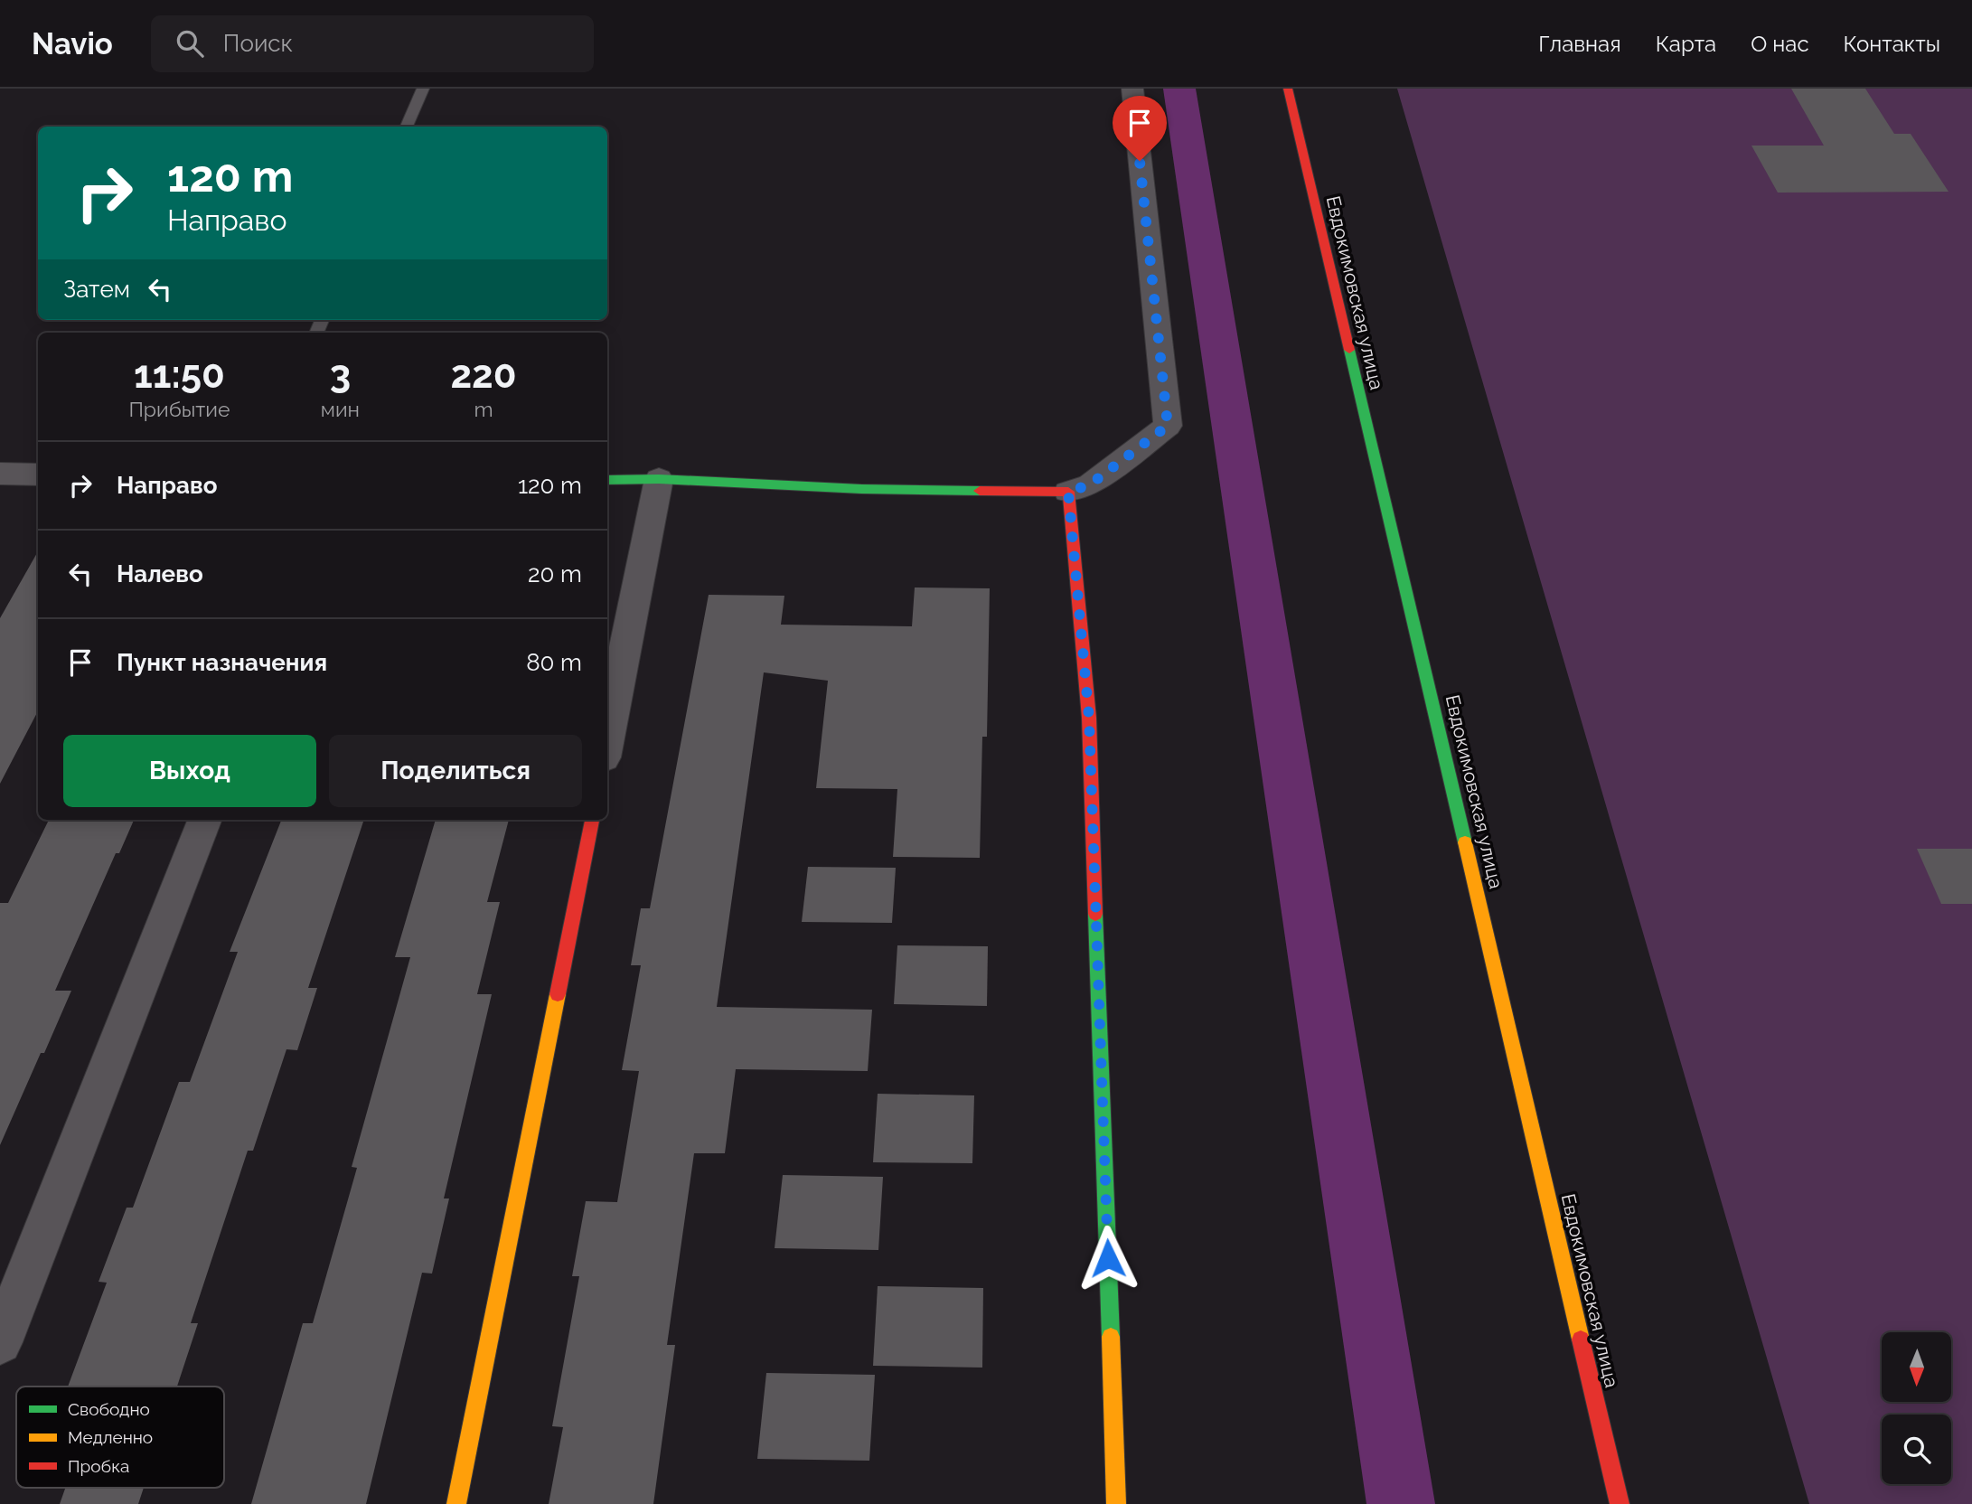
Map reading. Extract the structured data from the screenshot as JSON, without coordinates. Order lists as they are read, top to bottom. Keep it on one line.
{"streets":{"street":["Евдокимовская улица"]},"legend":["Свободно","Медленно","Пробка"],"north":"bottom","page":{"header":"Navio","search":"Поиск","nav":["Главная","Карта","О нас","Контакты"],"turn":["120 m","Направо"],"then":"Затем","eta":["11:50","Прибытие","3","мин","220","m"],"list":[{"name":"Направо","value":"120 m"},{"name":"Налево","value":"20 m"},{"name":"Пункт назначения","value":"80 m"}],"buttons":["Выход","Поделиться"]}}
